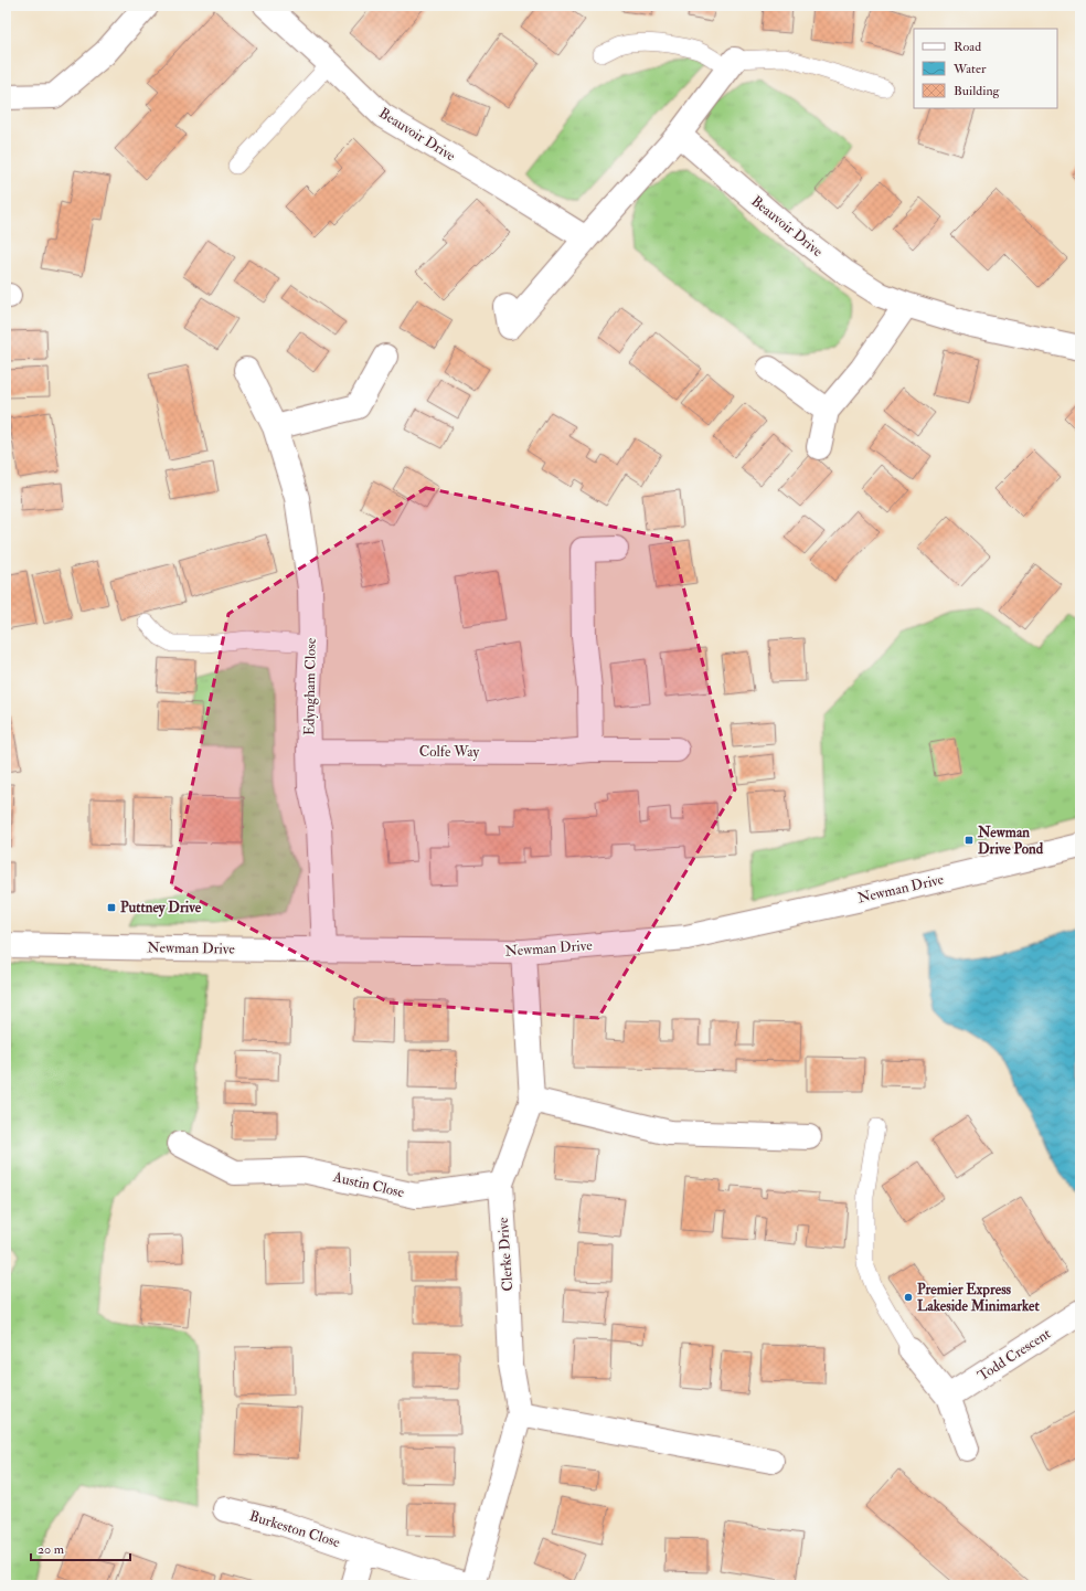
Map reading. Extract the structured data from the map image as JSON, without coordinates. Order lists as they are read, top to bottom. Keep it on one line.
{"streets":{"street":["Beauvoir Drive","Edyngham Close","Colfe Way","Newman Drive","Austin Close","Clerke Drive","Todd Crescent","Burkeston Close"]},"crossings":[["Edyngham Close","Colfe Way"],["Edyngham Close","Newman Drive"],["Newman Drive","Clerke Drive"],["Austin Close","Clerke Drive"]],"places":{"transit":["Newman Drive Pond","Puttney Drive"],"other":["Premier Express Lakeside Minimarket"]},"legend":["Road","Water","Building"],"scale_bar":"20 m"}
